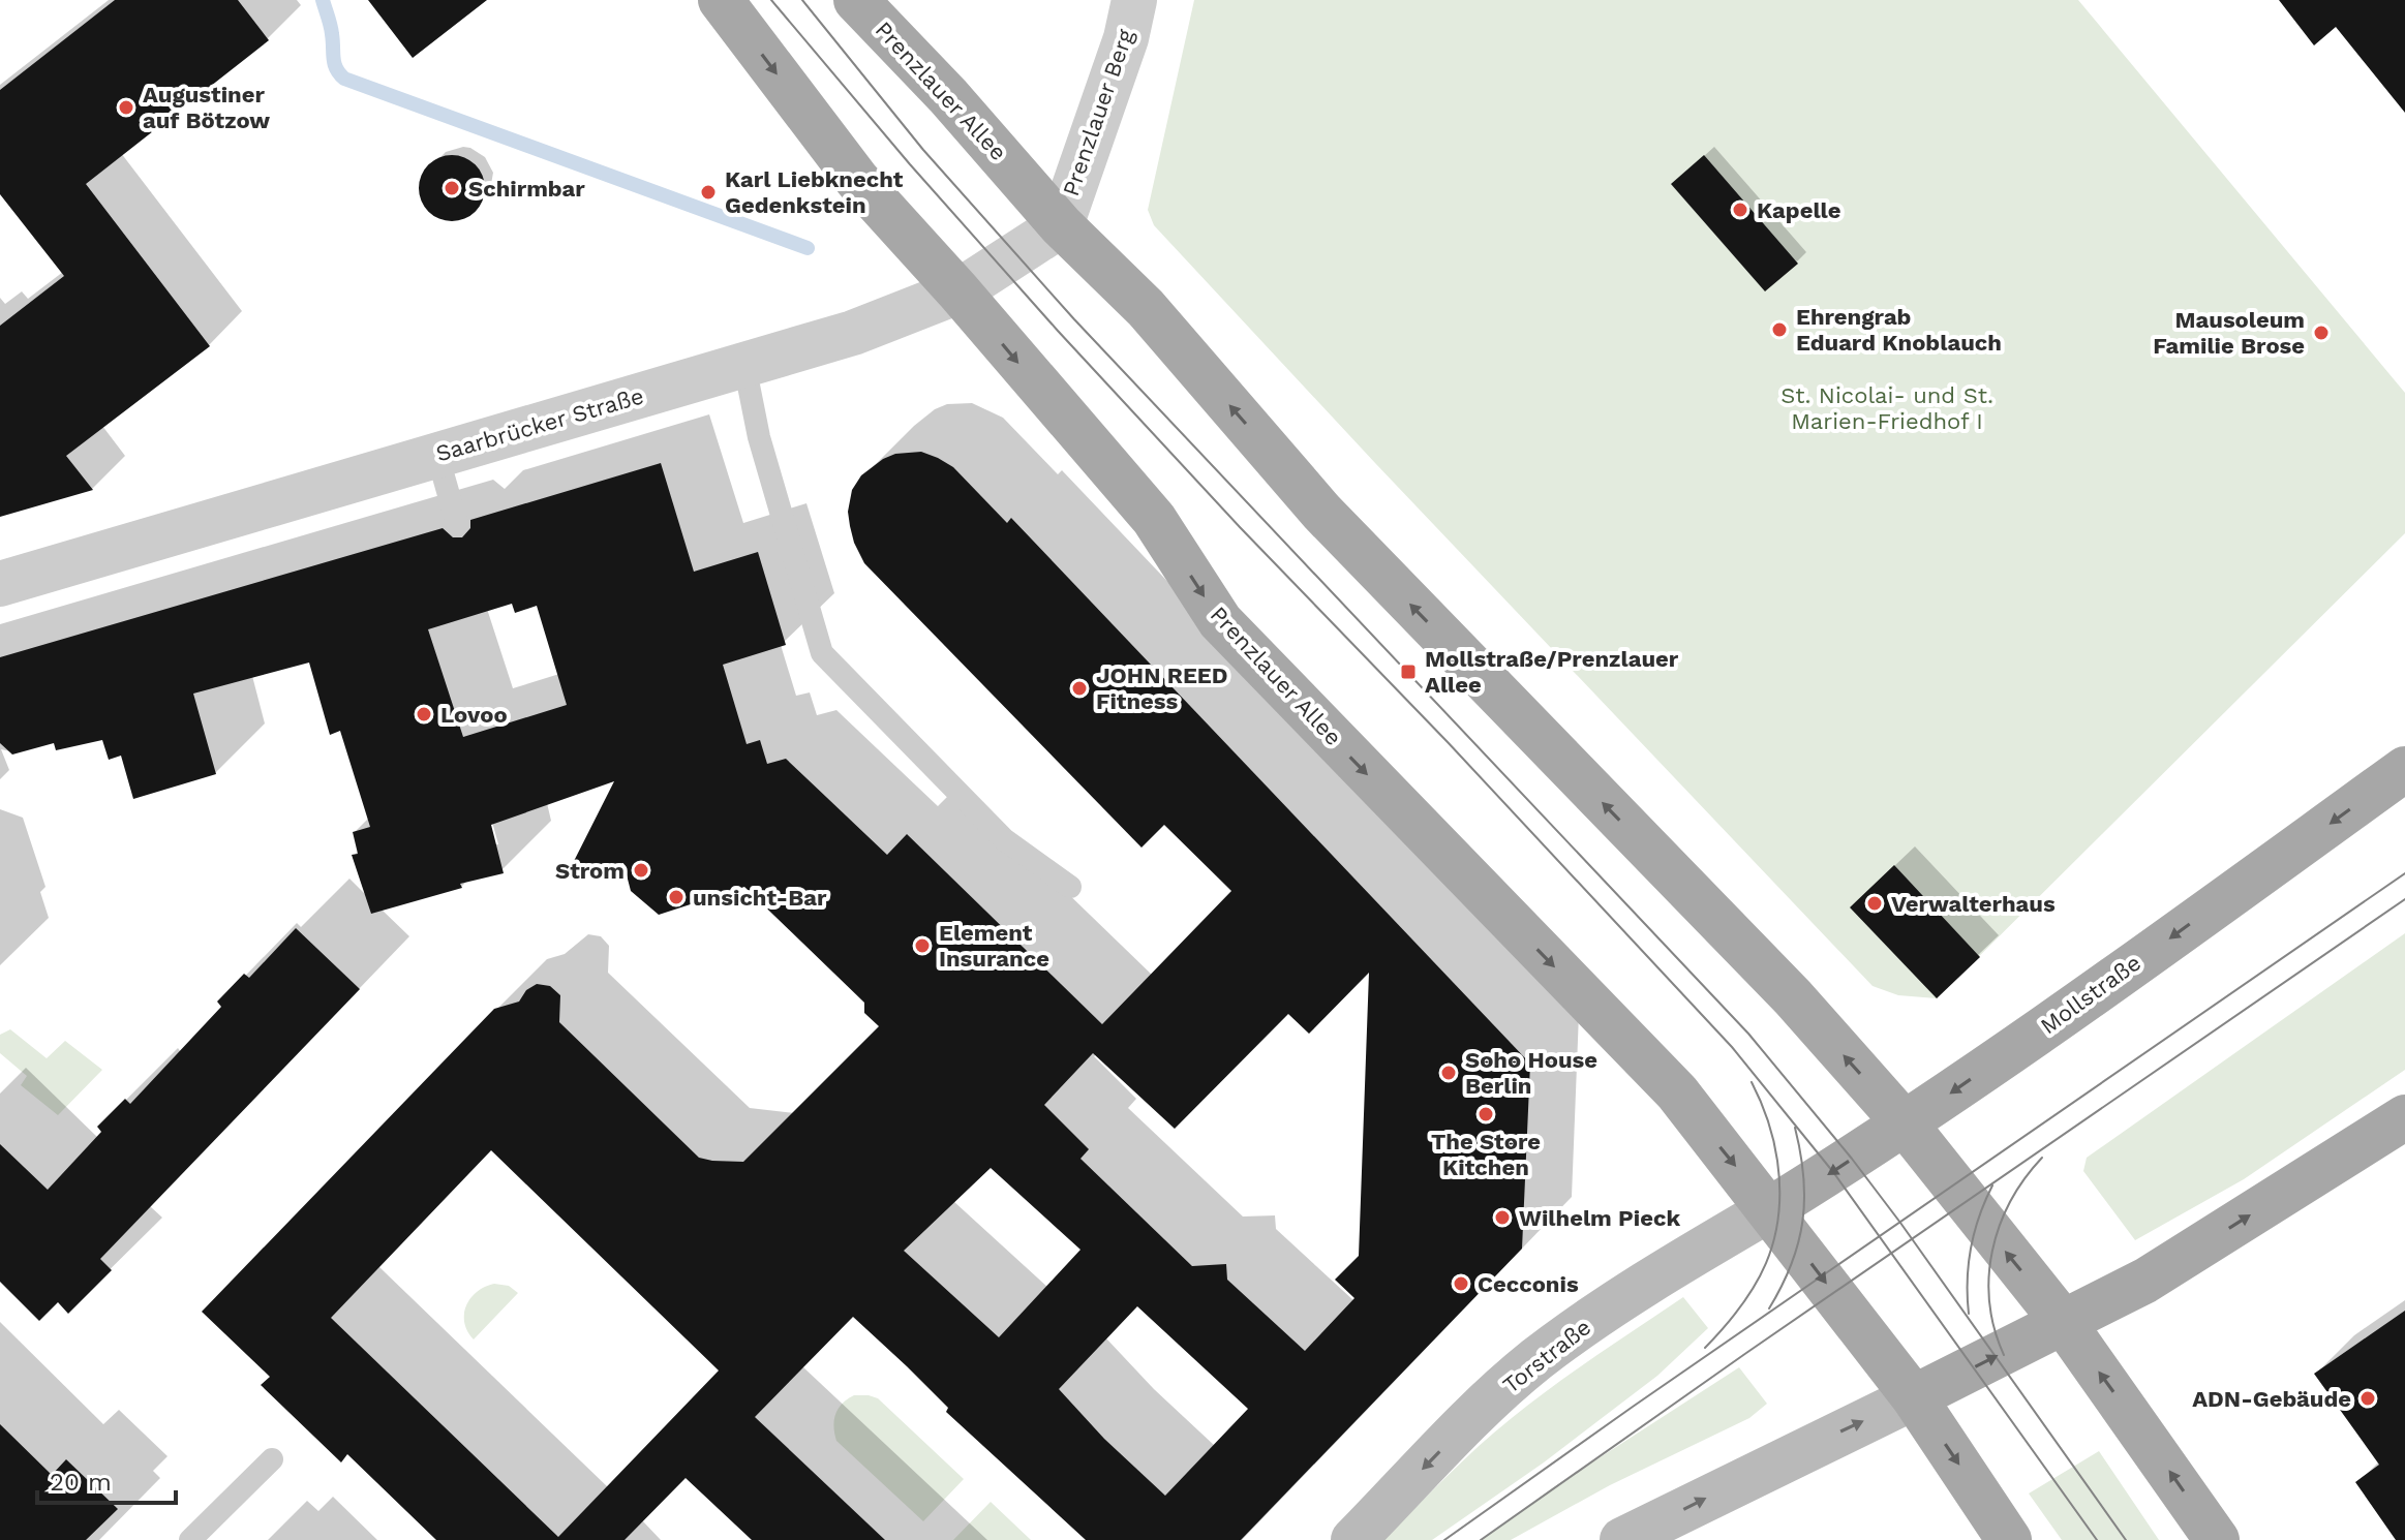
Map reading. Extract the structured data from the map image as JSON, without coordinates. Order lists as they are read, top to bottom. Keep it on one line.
{"streets":{"main road":["Prenzlauer Allee","Mollstraße","Torstraße"],"street":["Prenzlauer Berg","Saarbrücker Straße"]},"crossings":[["Prenzlauer Allee","Prenzlauer Berg"],["Prenzlauer Allee","Saarbrücker Straße"],["Prenzlauer Allee","Mollstraße"],["Prenzlauer Allee","Torstraße"],["Prenzlauer Berg","Saarbrücker Straße"],["Mollstraße","Torstraße"]],"parks":["St. Nicolai- und St. Marien-Friedhof I"],"places":{"other":["Augustiner auf Bötzow","Schirmbar","Karl Liebknecht Gedenkstein","Kapelle","Ehrengrab Eduard Knoblauch","Mausoleum Familie Brose","JOHN REED Fitness","Lovoo","Strom","unsicht-Bar","Verwalterhaus","Element Insurance","Soho House Berlin","The Store Kitchen","Wilhelm Pieck","Cecconis","ADN-Gebäude"],"transit":["Mollstraße/Prenzlauer Allee"]},"scale_bar":"20 m"}
